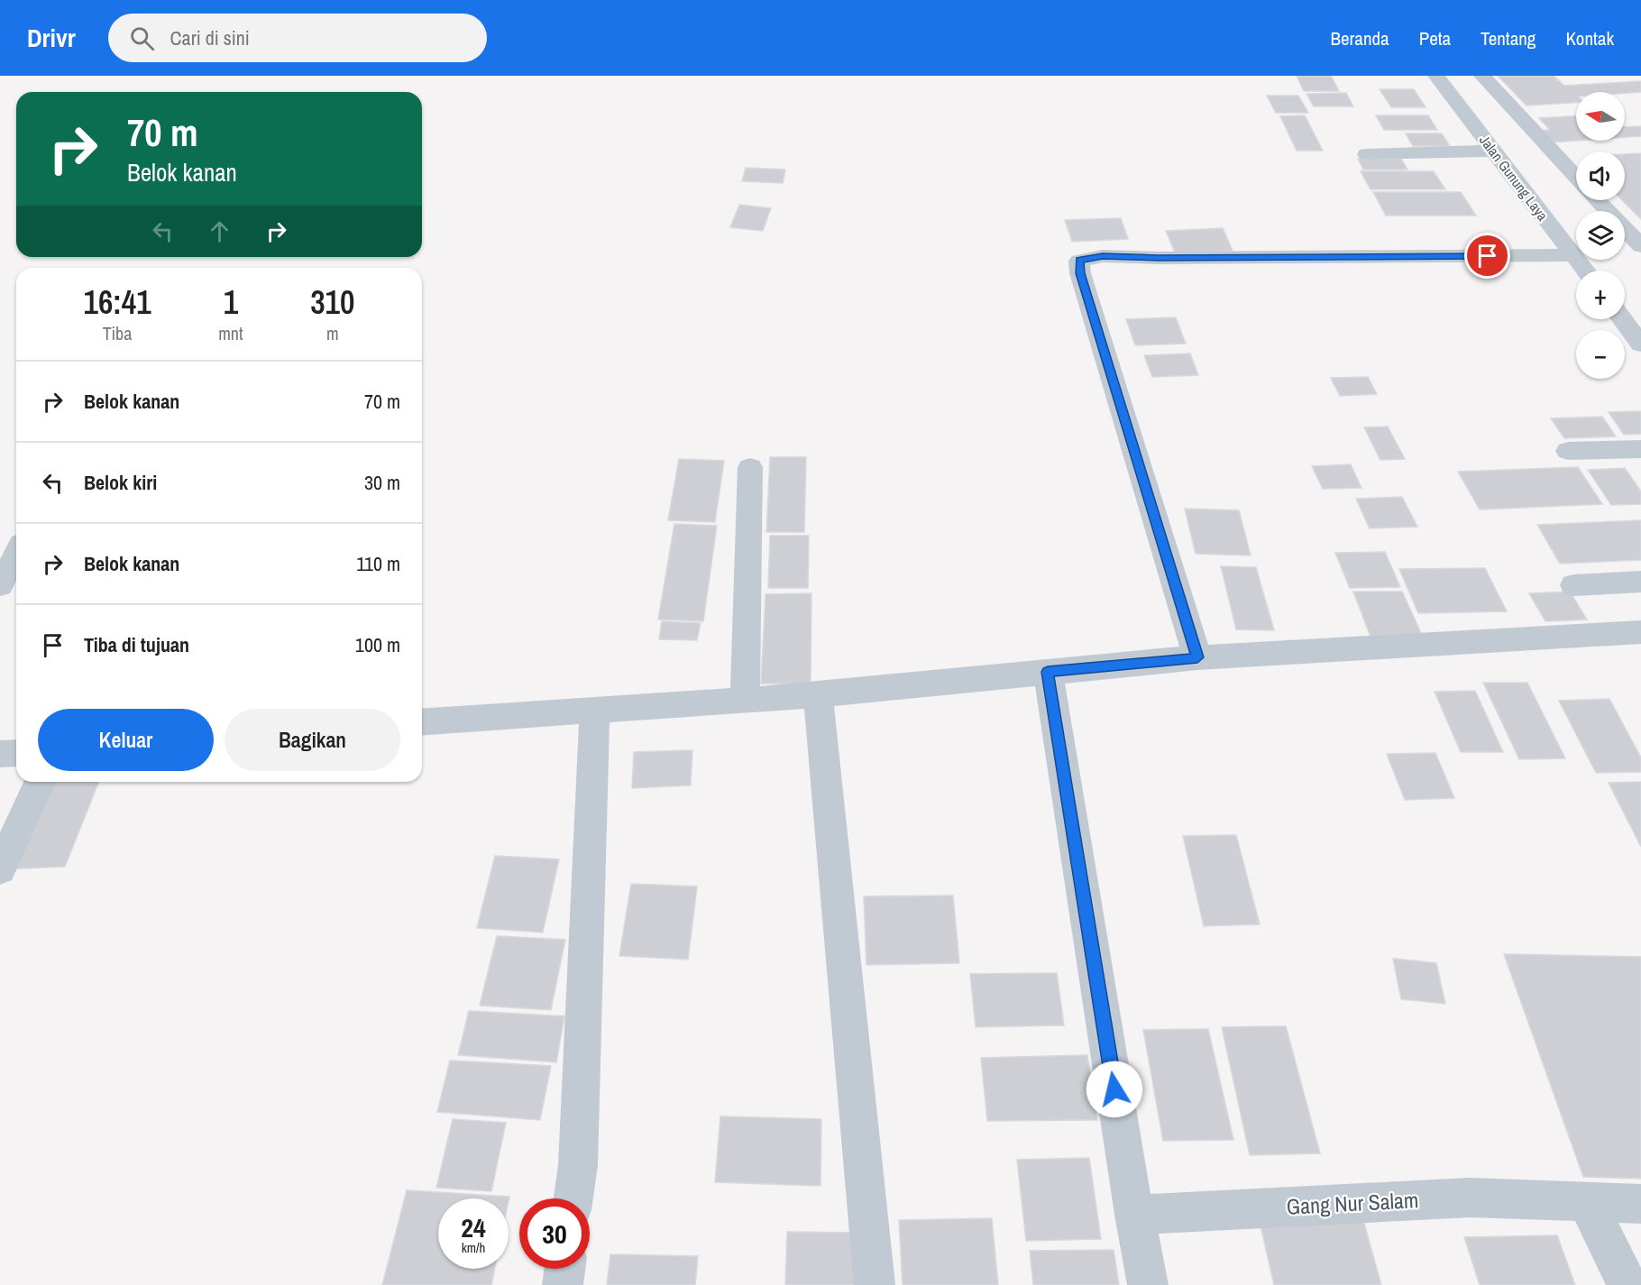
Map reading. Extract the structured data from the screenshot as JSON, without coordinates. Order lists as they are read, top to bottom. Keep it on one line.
{"streets":{"street":["Jalan Gunung Laya","Gang Nur Salam"]},"north":"left","page":{"header":"Drivr","search":"Cari di sini","nav":["Beranda","Peta","Tentang","Kontak"],"map_buttons":["+","−"],"turn":["70 m","Belok kanan"],"eta":["16:41","Tiba","1","mnt","310","m"],"list":[{"name":"Belok kanan","value":"70 m"},{"name":"Belok kiri","value":"30 m"},{"name":"Belok kanan","value":"110 m"},{"name":"Tiba di tujuan","value":"100 m"}],"buttons":["Keluar","Bagikan"],"speed":"24 km/h","limit":"30"}}
